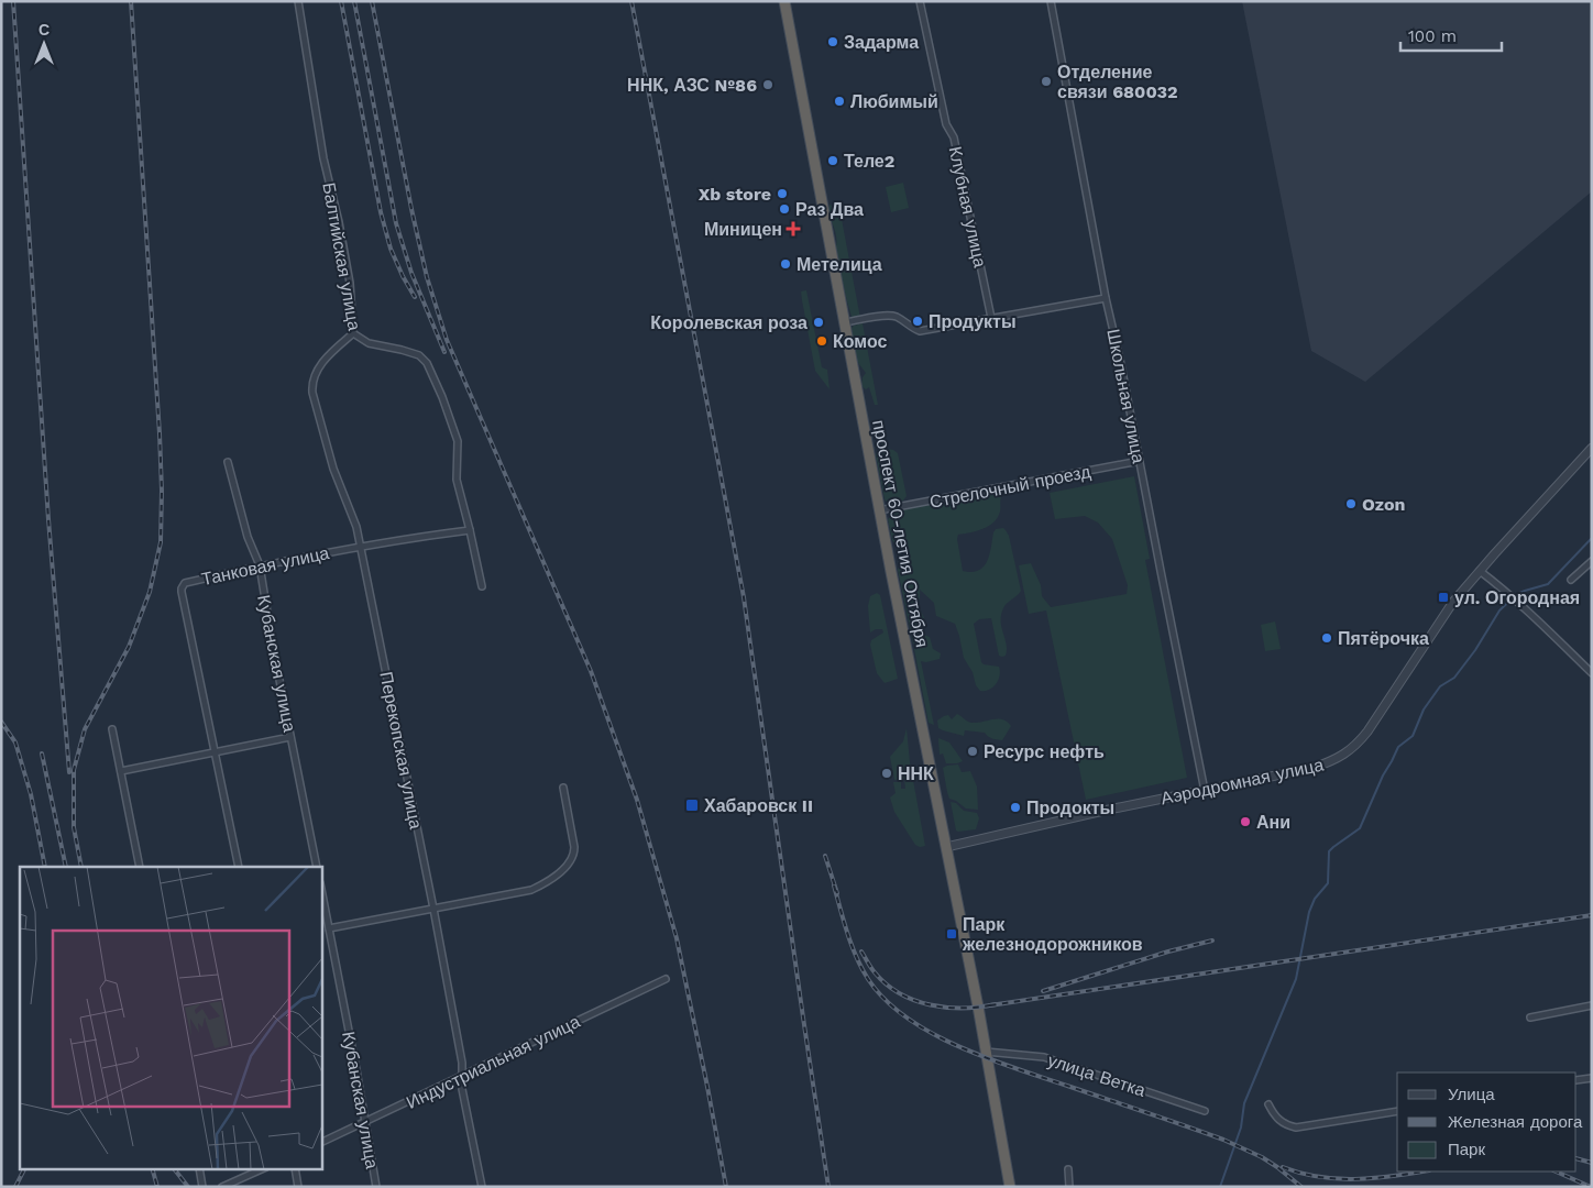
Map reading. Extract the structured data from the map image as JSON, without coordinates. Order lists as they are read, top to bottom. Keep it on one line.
{"streets":{"highway":["проспект 60-летия Октября"],"street":["Клубная улица","Балтийская улица","Школьная улица","Стрелочный проезд","Танковая улица","Кубанская улица","Перекопская улица","Аэродромная улица","Индустриальная улица","улица Ветка"]},"crossings":[["Балтийская улица","Танковая улица"],["Балтийская улица","Перекопская улица"],["Школьная улица","Стрелочный проезд"],["Школьная улица","Аэродромная улица"],["Стрелочный проезд","проспект 60-летия Октября"],["проспект 60-летия Октября","Аэродромная улица"],["проспект 60-летия Октября","улица Ветка"],["Танковая улица","Кубанская улица"],["Танковая улица","Перекопская улица"],["Кубанская улица","Индустриальная улица"],["Перекопская улица","Индустриальная улица"]],"places":{"other":["Задарма","Отделение связи 680032","ННК, АЗС №86","Любимый","Теле2","Xb store","Раз Два","Метелица","Продукты","Королевская роза","Комос","Ozon","Пятёрочка","Ресурс нефть","ННК","Продокты","Ани"],"health":["Миницен"],"transit":["ул. Огородная","Хабаровск II","Парк железнодорожников"]},"legend":["Улица","Железная дорога","Парк"],"scale_bar":"100 m","north":"top"}
